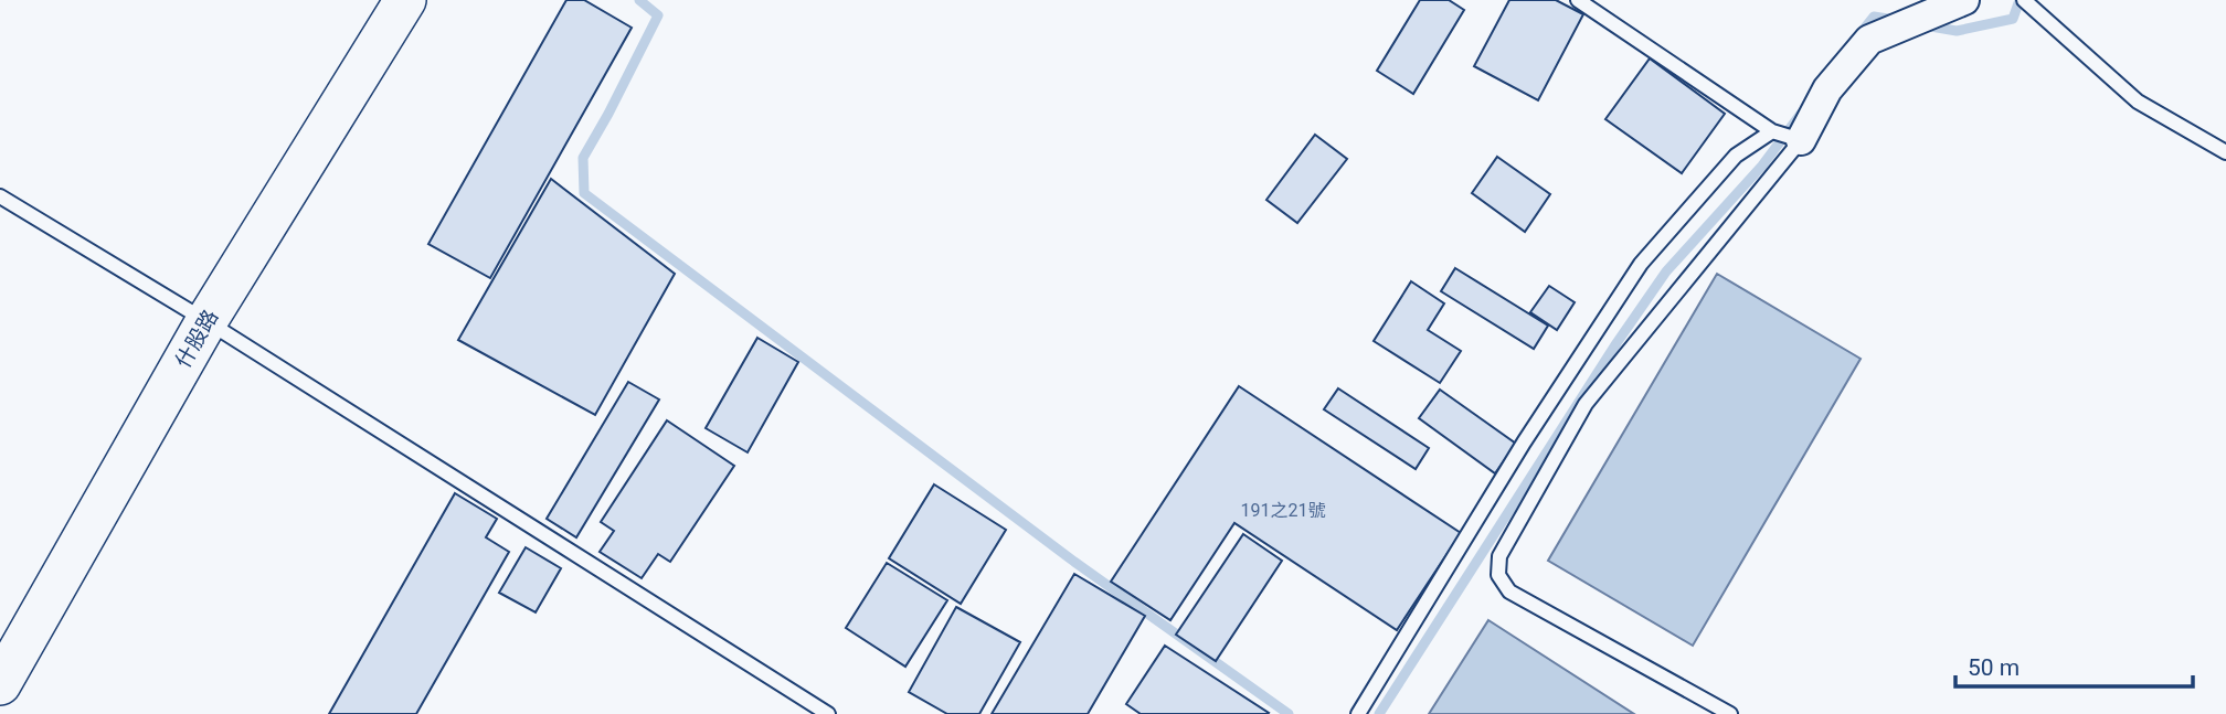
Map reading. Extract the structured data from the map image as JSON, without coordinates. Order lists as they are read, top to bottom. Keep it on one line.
{"streets":{"street":["什股路"]},"house_numbers":["191之21號"],"scale_bar":"50 m"}
